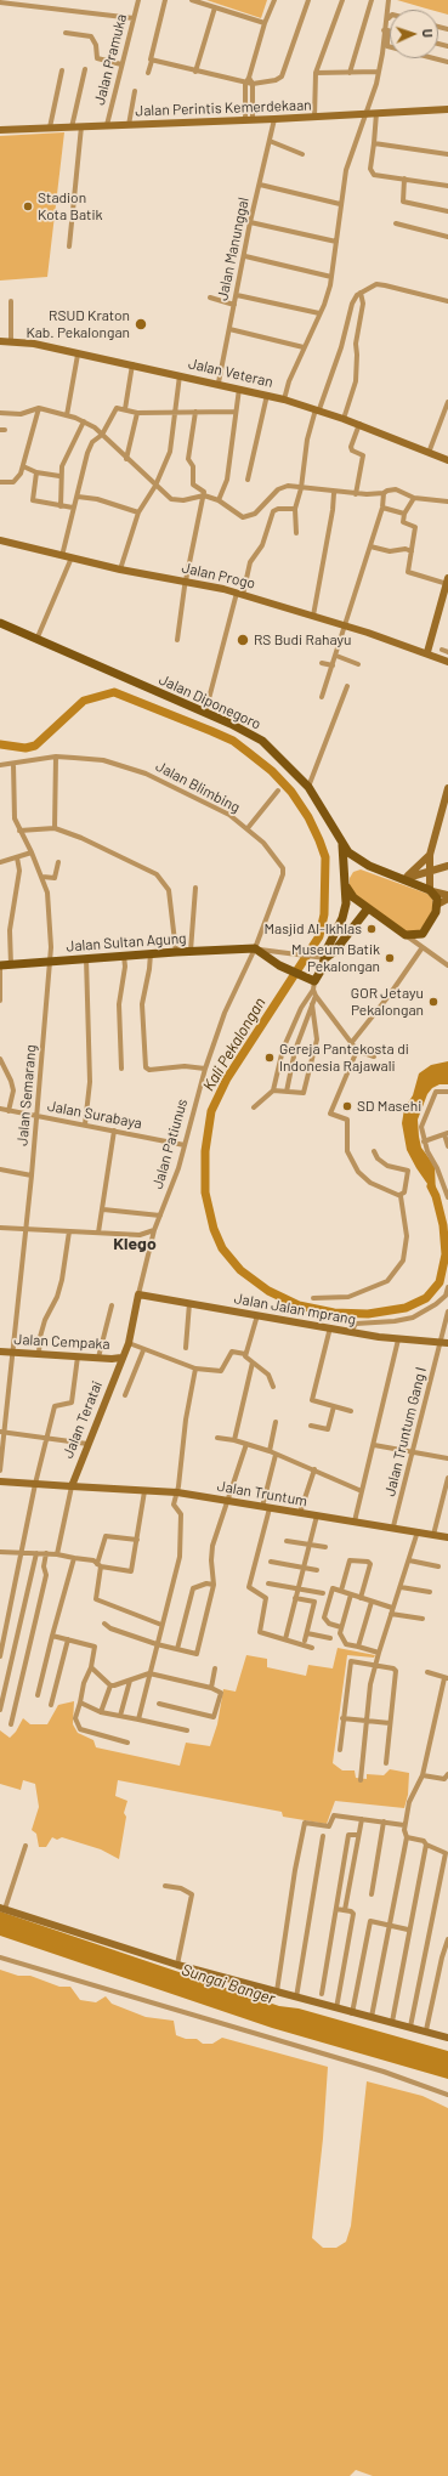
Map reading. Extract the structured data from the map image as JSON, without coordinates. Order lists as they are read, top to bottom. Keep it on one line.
{"streets":{"main road":["Jalan Diponegoro","Jalan Sultan Agung"],"street":["Jalan Pramuka","Jalan Perintis Kemerdekaan","Jalan Manunggal","Jalan Veteran","Jalan Progo","Jalan Blimbing","Jalan Semarang","Jalan Surabaya","Jalan Patiunus","Jalan Jalan mprang","Jalan Cempaka","Jalan Teratai","Jalan Truntum Gang I","Jalan Truntum"]},"crossings":[["Jalan Pramuka","Jalan Perintis Kemerdekaan"],["Jalan Perintis Kemerdekaan","Jalan Manunggal"],["Jalan Manunggal","Jalan Veteran"],["Jalan Blimbing","Jalan Sultan Agung"],["Jalan Blimbing","Jalan Semarang"],["Jalan Blimbing","Jalan Patiunus"],["Jalan Sultan Agung","Jalan Semarang"],["Jalan Sultan Agung","Jalan Patiunus"],["Jalan Semarang","Jalan Surabaya"],["Jalan Semarang","Jalan Cempaka"],["Jalan Surabaya","Jalan Patiunus"],["Jalan Patiunus","Jalan Jalan mprang"],["Jalan Patiunus","Jalan Teratai"],["Jalan Jalan mprang","Jalan Teratai"],["Jalan Jalan mprang","Jalan Truntum Gang I"],["Jalan Cempaka","Jalan Teratai"],["Jalan Teratai","Jalan Truntum"],["Jalan Truntum Gang I","Jalan Truntum"]],"districts":["Klego"],"water":["Kali Pekalongan","Sungai Banger"],"places":["Stadion Kota Batik","RSUD Kraton Kab. Pekalongan","RS Budi Rahayu","Masjid Al-Ikhlas","Museum Batik Pekalongan","GOR Jetayu Pekalongan","Gereja Pantekosta di Indonesia Rajawali","SD Masehi"],"north":"right"}
